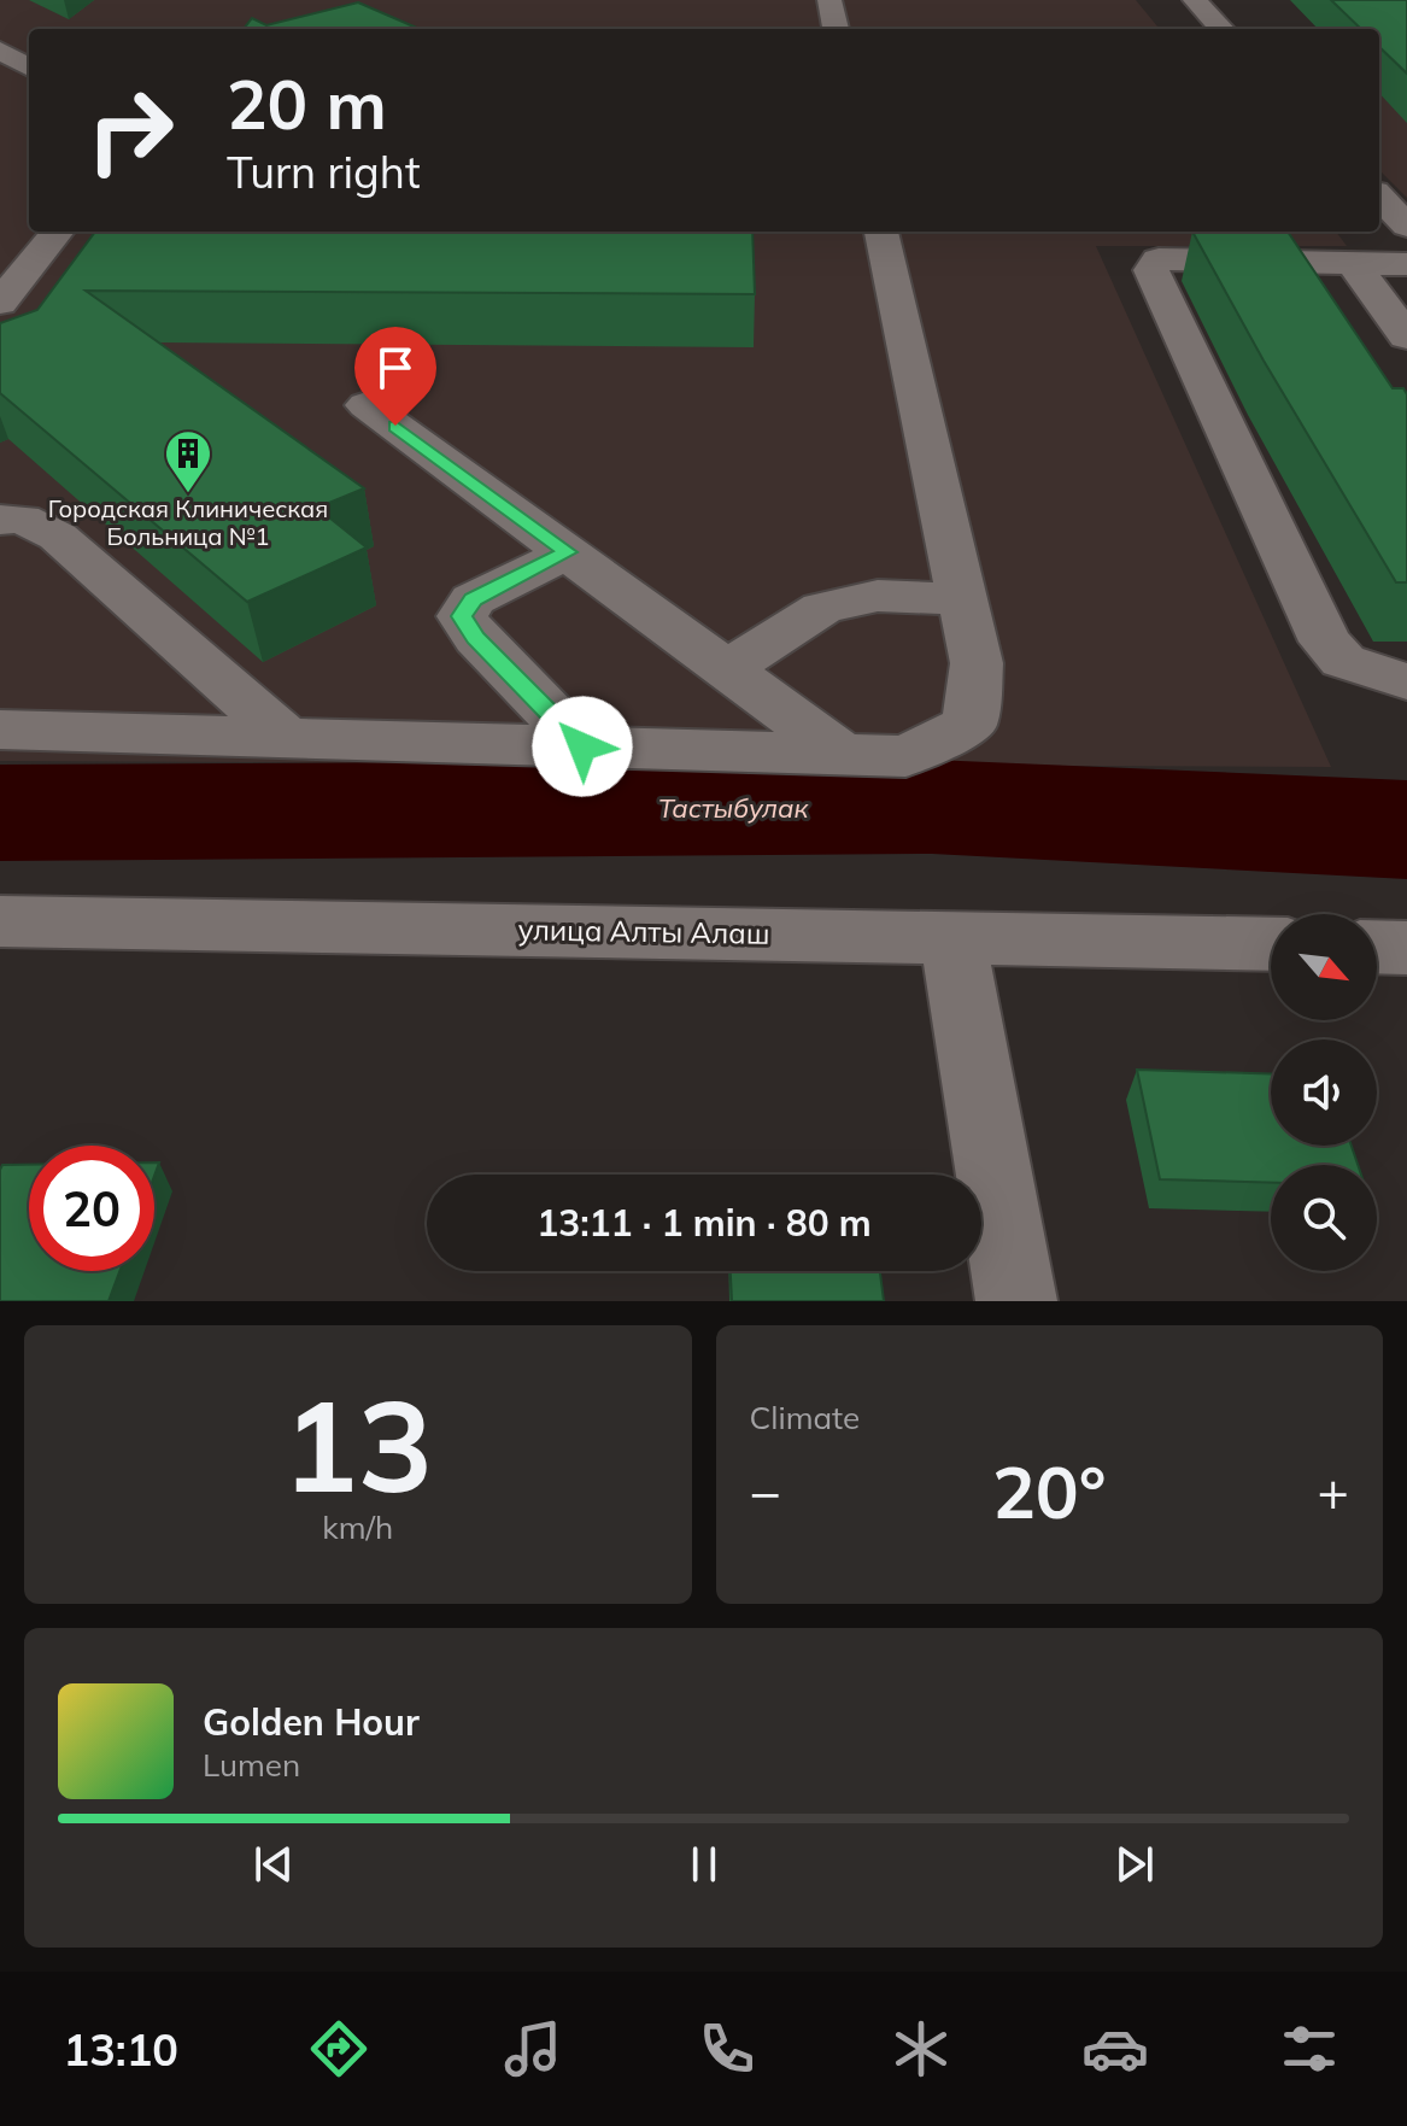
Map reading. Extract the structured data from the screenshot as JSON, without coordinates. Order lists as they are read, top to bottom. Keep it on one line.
{"streets":{"street":["улица Алты Алаш"]},"water":["Тастыбулак"],"places":{"building":["Городская Клиническая Больница №1"]},"north":"bottom right","page":{"turn":["20 m","Turn right"],"limit":"20","trip":"13:11 · 1 min · 80 m","tile":[["13","km/h"],"Climate"],"heat":["−","20°","+"],"song":["Golden Hour","Lumen"],"tabs":"13:10"}}
